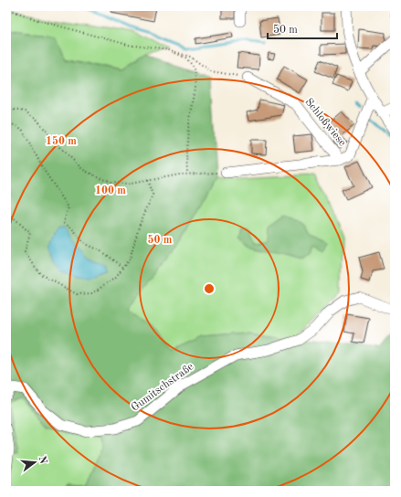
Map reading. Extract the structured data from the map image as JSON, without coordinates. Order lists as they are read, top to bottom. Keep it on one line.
{"streets":{"street":["Schloßwiese","Gumitschstraße"]},"scale_bar":"50 m","north":"right","rings":["150 m","100 m","50 m"]}
